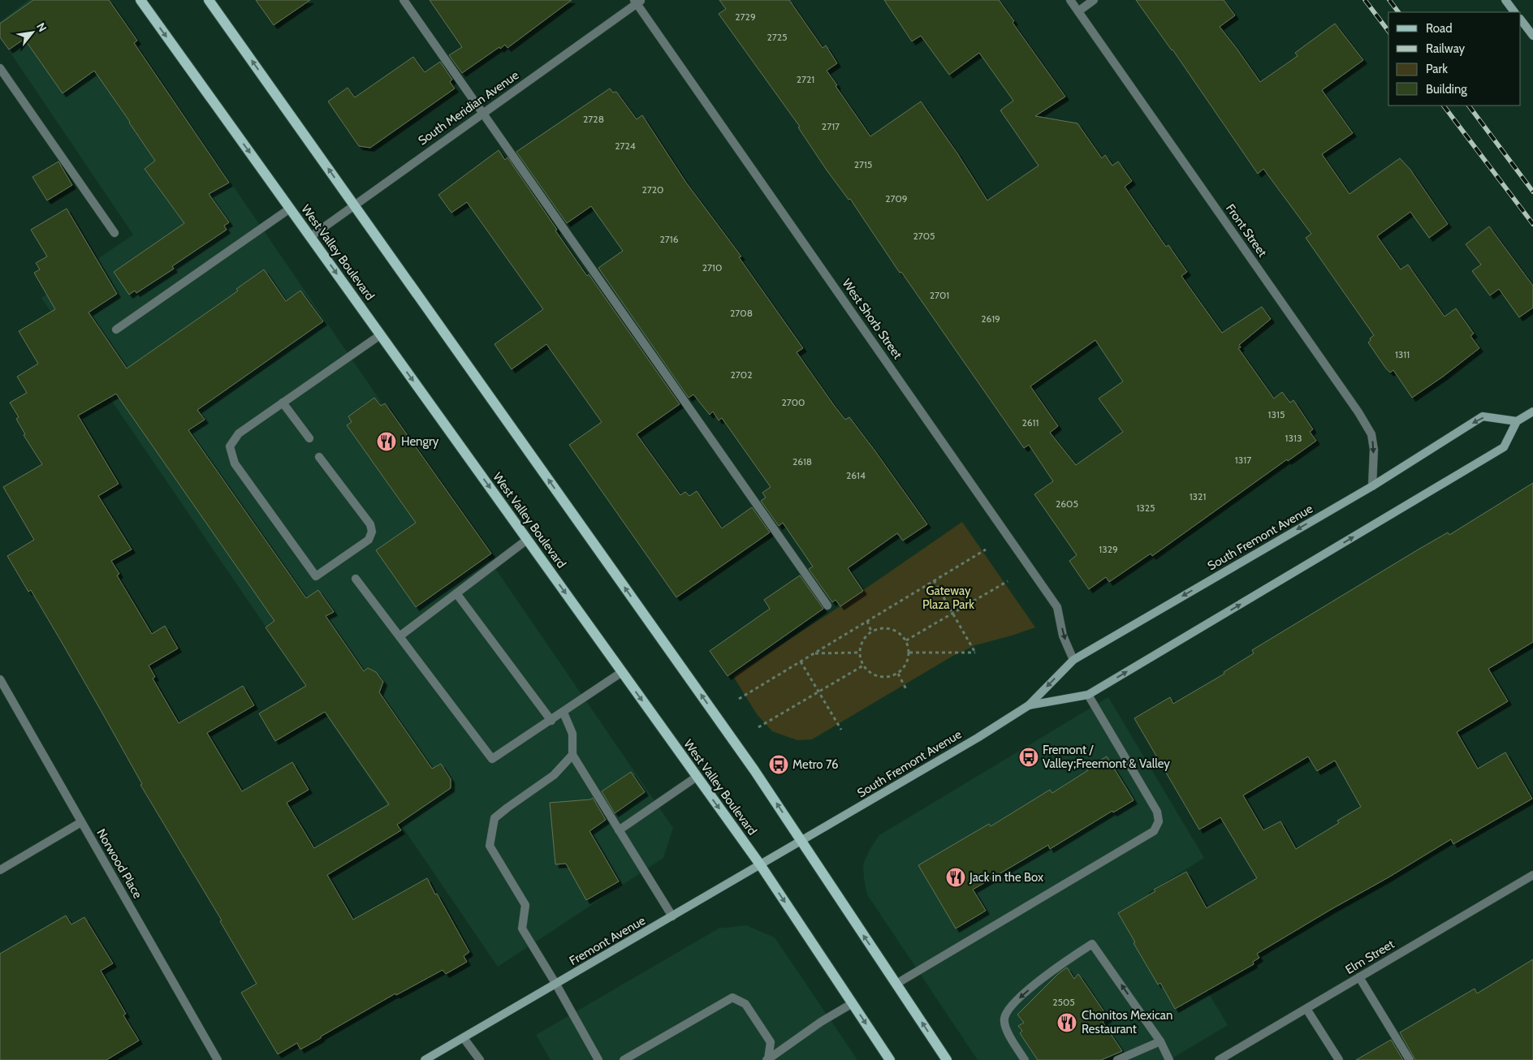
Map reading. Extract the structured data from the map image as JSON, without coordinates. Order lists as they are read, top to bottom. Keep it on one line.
{"streets":{"main road":["West Valley Boulevard","South Fremont Avenue","Fremont Avenue"],"street":["South Meridian Avenue","Front Street","West Shorb Street","Norwood Place","Elm Street"]},"crossings":[["South Meridian Avenue","West Valley Boulevard"],["South Meridian Avenue","West Shorb Street"],["Front Street","South Fremont Avenue"],["West Valley Boulevard","Fremont Avenue"],["West Shorb Street","South Fremont Avenue"],["South Fremont Avenue","Fremont Avenue"]],"one_way":["Front Street","West Shorb Street"],"parks":["Gateway Plaza Park"],"places":{"restaurant":["Hengry","Jack in the Box","Chonitos Mexican Restaurant"],"bus stop":["Fremont / Valley;Freemont & Valley","Metro 76"]},"house_numbers":["2729","2725","2721","2728","2717","2724","2715","2720","2709","2705","2716","2710","2701","2708","2619","1311","2702","2700","1315","2611","1313","1317","2618","2614","1321","2605","1325","1329","2505"],"legend":["Road","Railway","Park","Building"],"north":"top right"}
